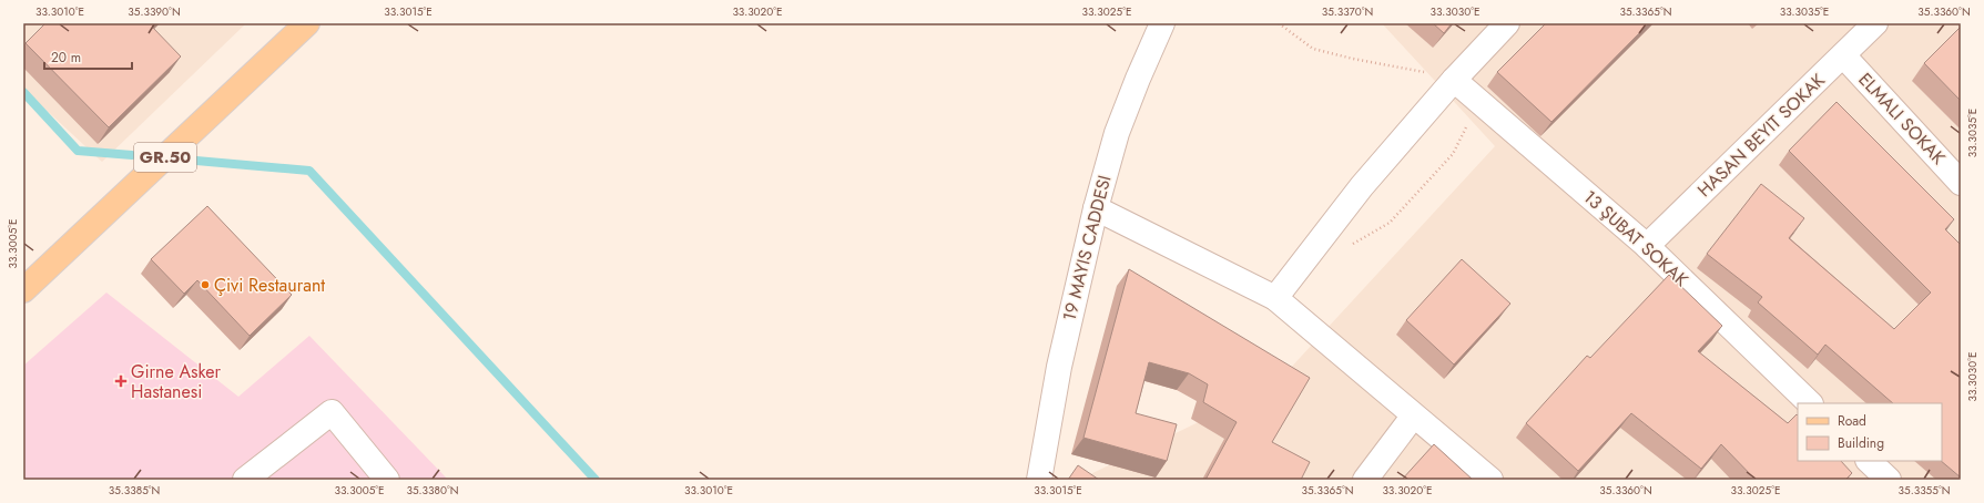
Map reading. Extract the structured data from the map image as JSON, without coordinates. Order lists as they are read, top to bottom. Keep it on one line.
{"streets":{"main road":["GR.50"],"street":["HASAN BEYIT SOKAK","13 ŞUBAT SOKAK","19 MAYIS CADDESI"]},"crossings":[["HASAN BEYIT SOKAK","13 ŞUBAT SOKAK"]],"places":{"other":["Çivi Restaurant"],"health":["Girne Asker Hastanesi"]},"legend":["Road","Building"],"scale_bar":"20 m","coordinates":["33.3010°E","35.3390°N","33.3015°E","33.3020°E","33.3025°E","35.3370°N","33.3030°E","35.3365°N","33.3035°E","35.3360°N","33.3005°E","35.3385°N","35.3380°N","35.3355°N"]}
